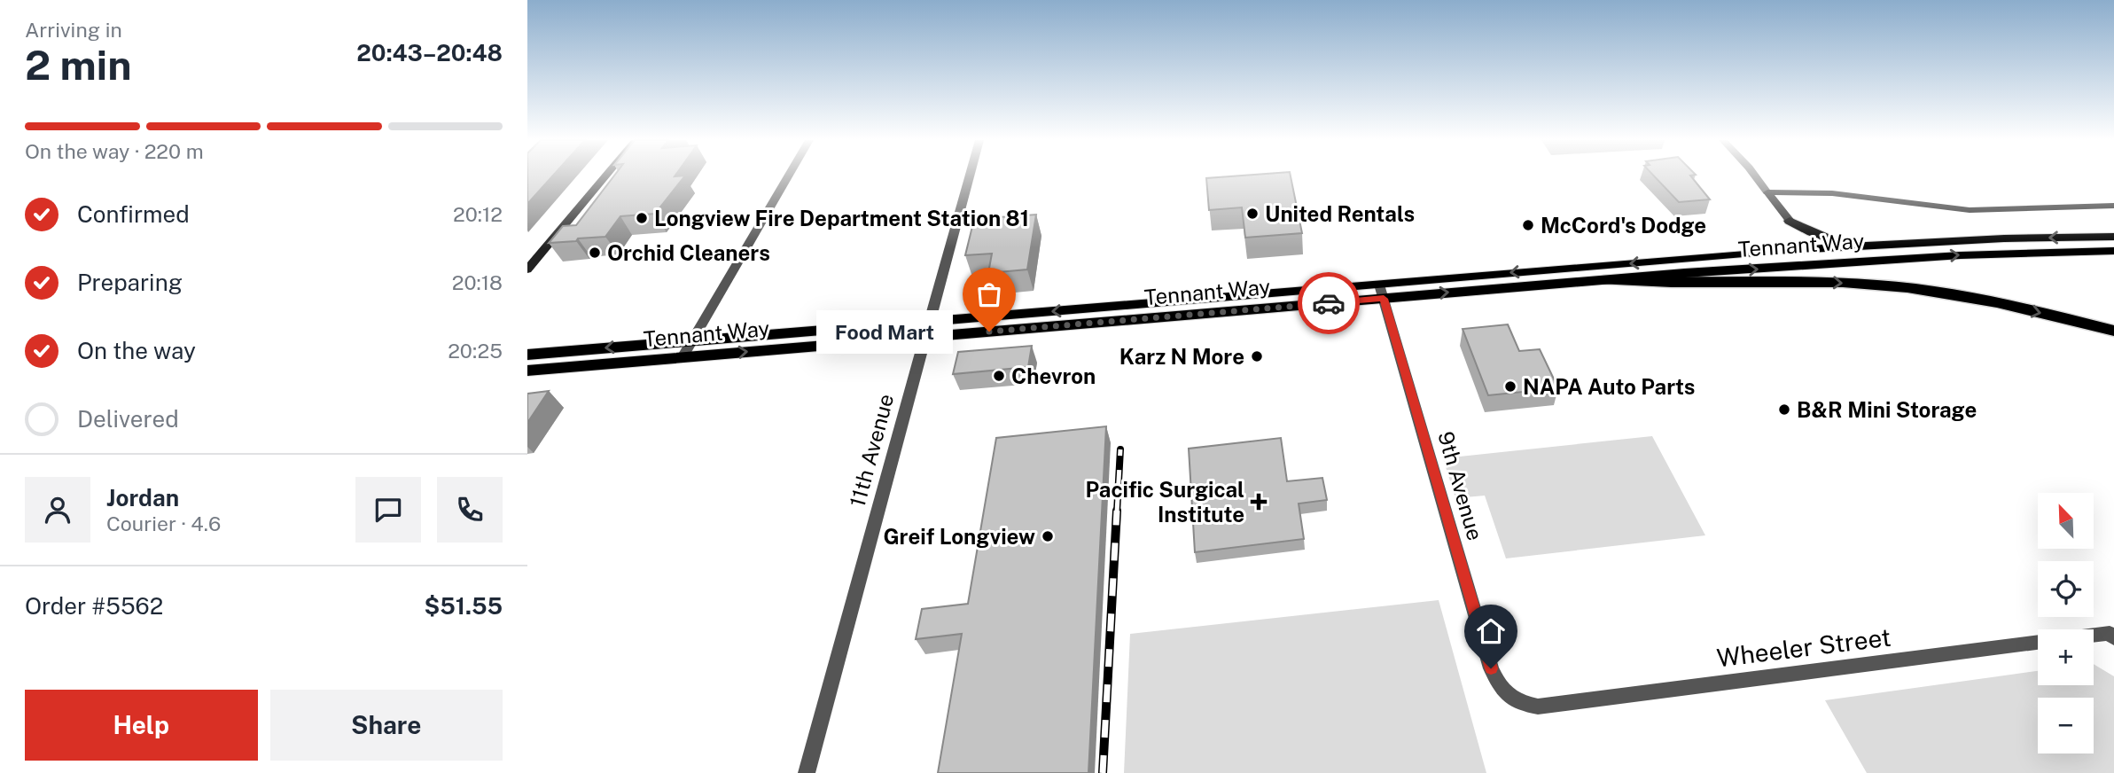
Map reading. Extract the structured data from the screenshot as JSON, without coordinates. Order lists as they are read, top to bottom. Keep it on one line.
{"streets":{"main road":["Tennant Way"],"street":["11th Avenue","9th Avenue","Wheeler Street"]},"crossings":[["Tennant Way","11th Avenue"],["Tennant Way","9th Avenue"],["9th Avenue","Wheeler Street"]],"places":{"other":["United Rentals","Longview Fire Department Station 81","McCord's Dodge","Orchid Cleaners","Food Mart","Karz N More","Chevron","NAPA Auto Parts","B&R Mini Storage","Greif Longview"],"health":["Pacific Surgical Institute"]},"north":"top left","page":{"heading":["2 min","Arriving in","20:43–20:48"],"panel":["Jordan","Courier · 4.6","Order #5562","$51.55"],"bar":"On the way · 220 m","list":[["Confirmed","20:12"],["Preparing","20:18"],["On the way","20:25"],"Delivered"],"bubble":"Food Mart","map_buttons":["+","−"],"buttons":["Help","Share"]}}
